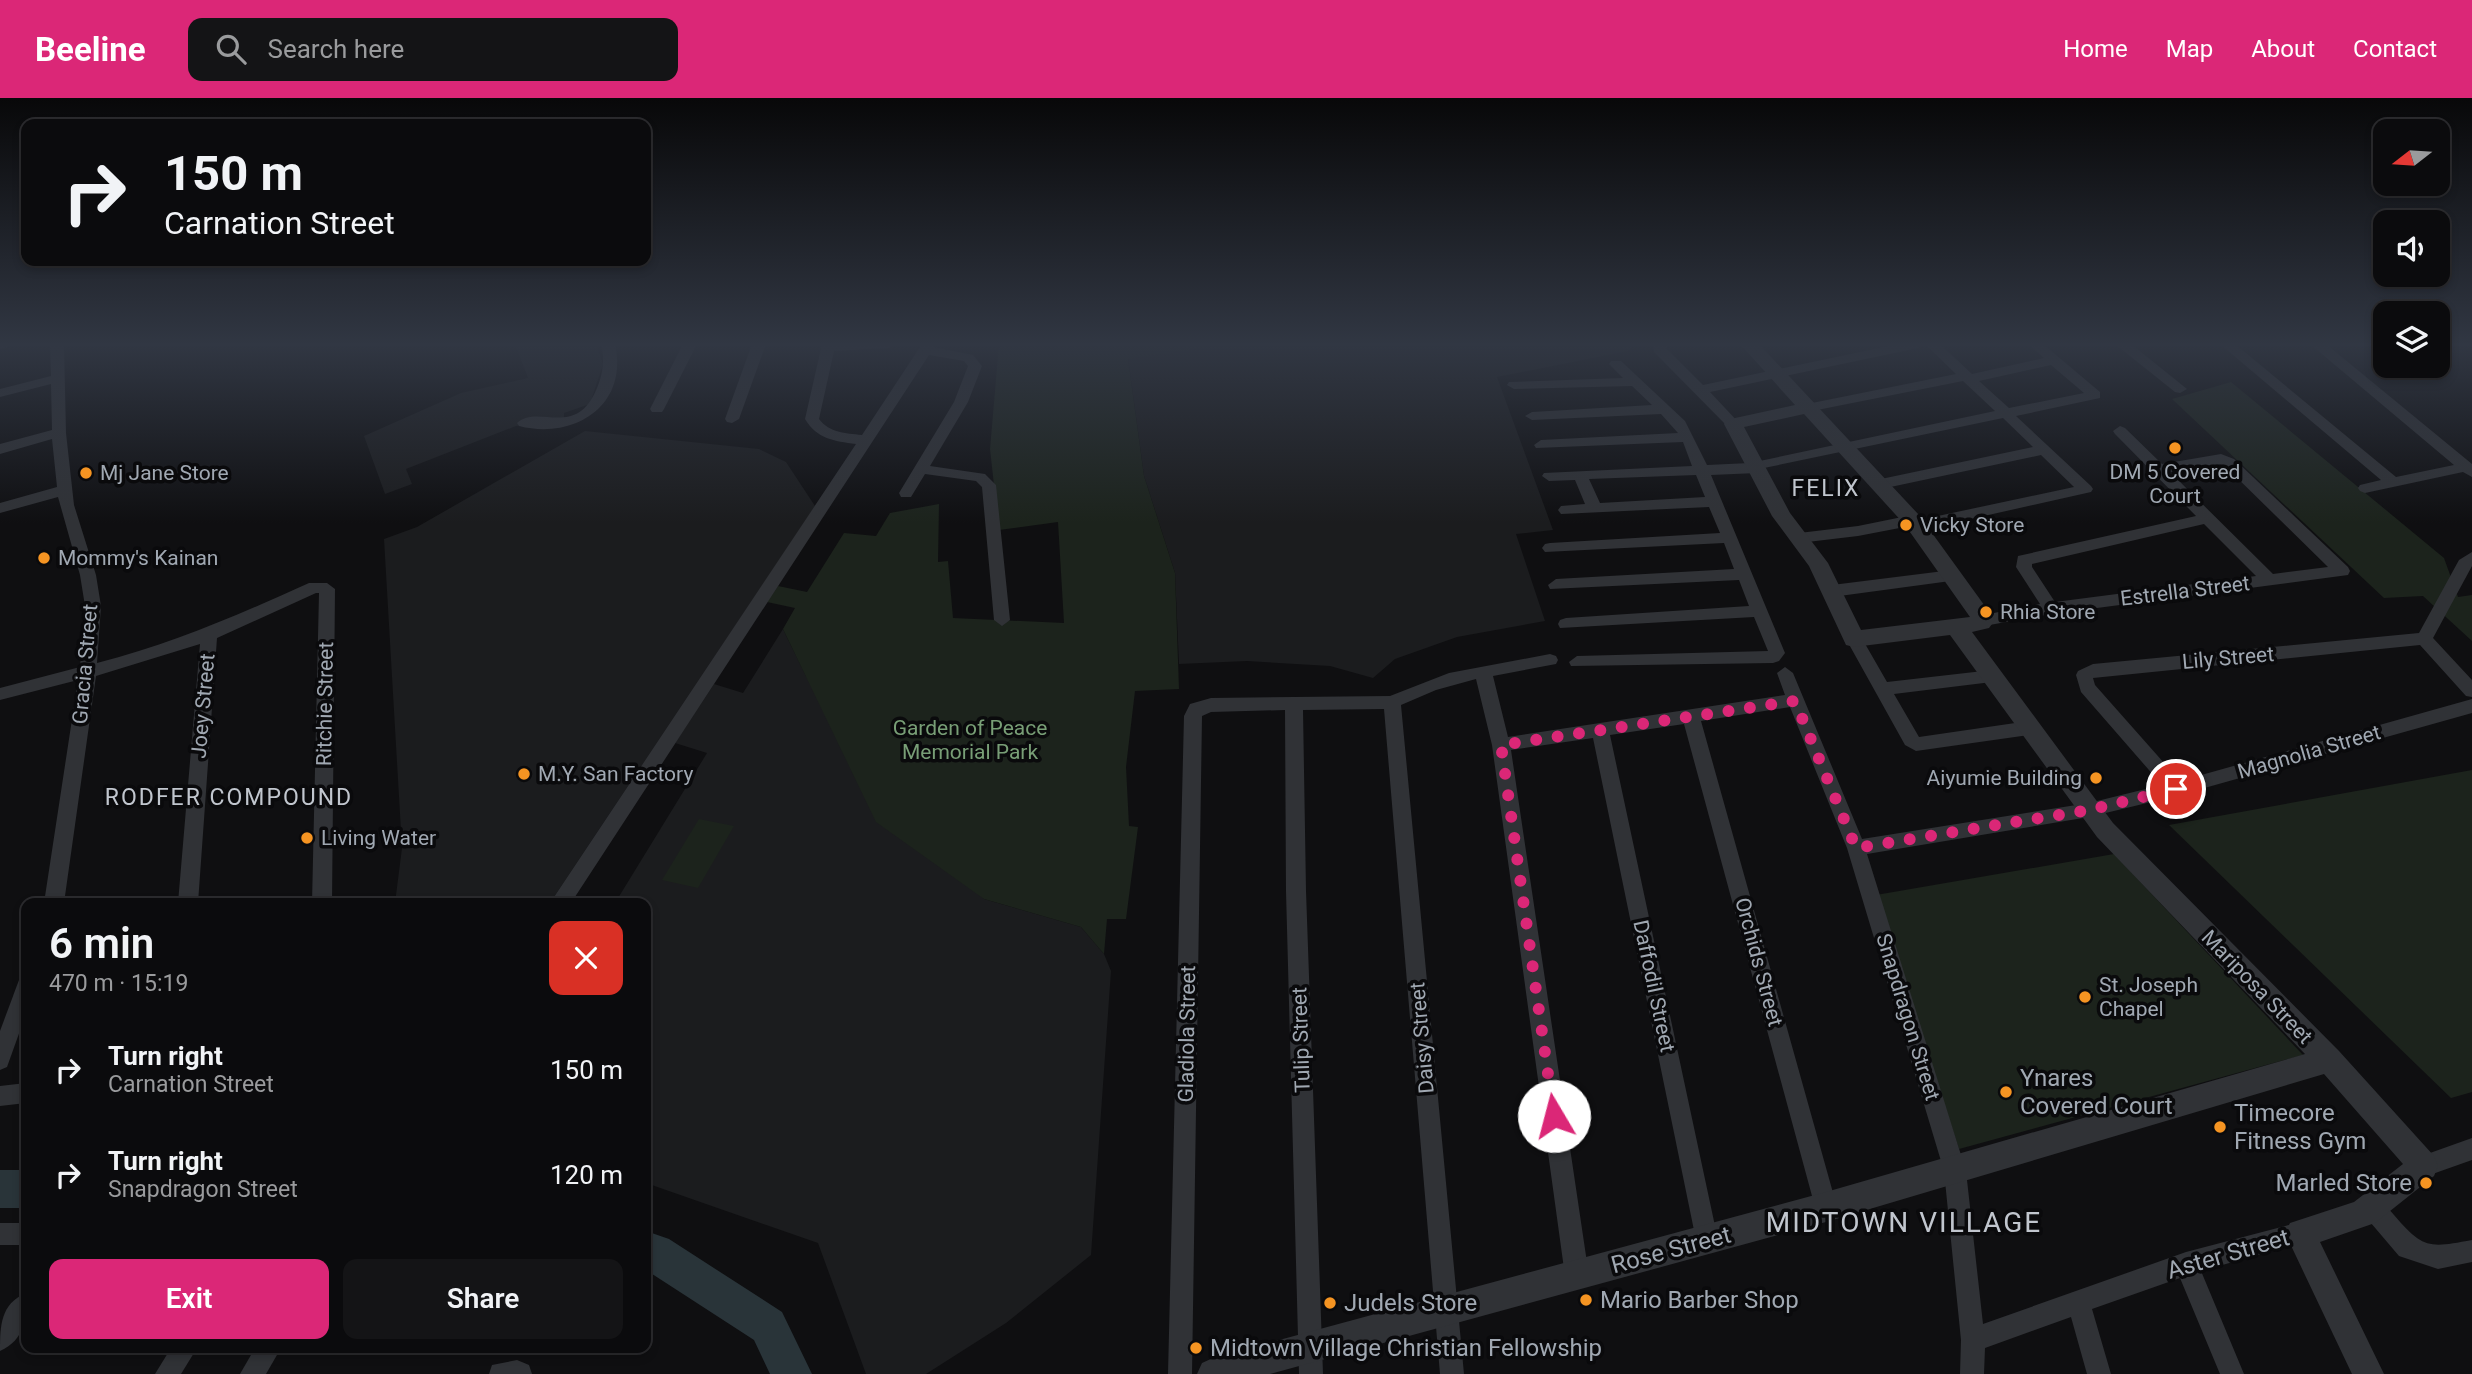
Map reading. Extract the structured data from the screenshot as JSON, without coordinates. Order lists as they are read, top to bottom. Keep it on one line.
{"streets":{"street":["Estrella Street","Lily Street","Gracia Street","Ritchie Street","Joey Street","Magnolia Street","Orchids Street","Daffodil Street","Mariposa Street","Snapdragon Street","Gladiola Street","Daisy Street","Tulip Street","Rose Street","Aster Street"]},"crossings":[["Lily Street","Magnolia Street"],["Ritchie Street","Joey Street"],["Magnolia Street","Mariposa Street"],["Magnolia Street","Snapdragon Street"],["Orchids Street","Rose Street"],["Daffodil Street","Rose Street"],["Mariposa Street","Rose Street"],["Mariposa Street","Aster Street"],["Snapdragon Street","Rose Street"],["Snapdragon Street","Aster Street"],["Gladiola Street","Tulip Street"],["Daisy Street","Rose Street"],["Tulip Street","Rose Street"]],"districts":["FELIX","RODFER COMPOUND","MIDTOWN VILLAGE"],"parks":["Garden of Peace Memorial Park"],"places":["DM 5 Covered Court","Mj Jane Store","Vicky Store","Mommy's Kainan","Rhia Store","M.Y. San Factory","Aiyumie Building","Living Water","St. Joseph Chapel","Ynares Covered Court","Timecore Fitness Gym","Marled Store","Mario Barber Shop","Judels Store","Midtown Village Christian Fellowship"],"north":"left","page":{"header":"Beeline","search":"Search here","nav":["Home","Map","About","Contact"],"turn":["150 m","Carnation Street"],"heading":["6 min","470 m · 15:19"],"list":[{"name":"Turn right","note":"Carnation Street","value":"150 m"},{"name":"Turn right","note":"Snapdragon Street","value":"120 m"}],"buttons":["Exit","Share"]}}
